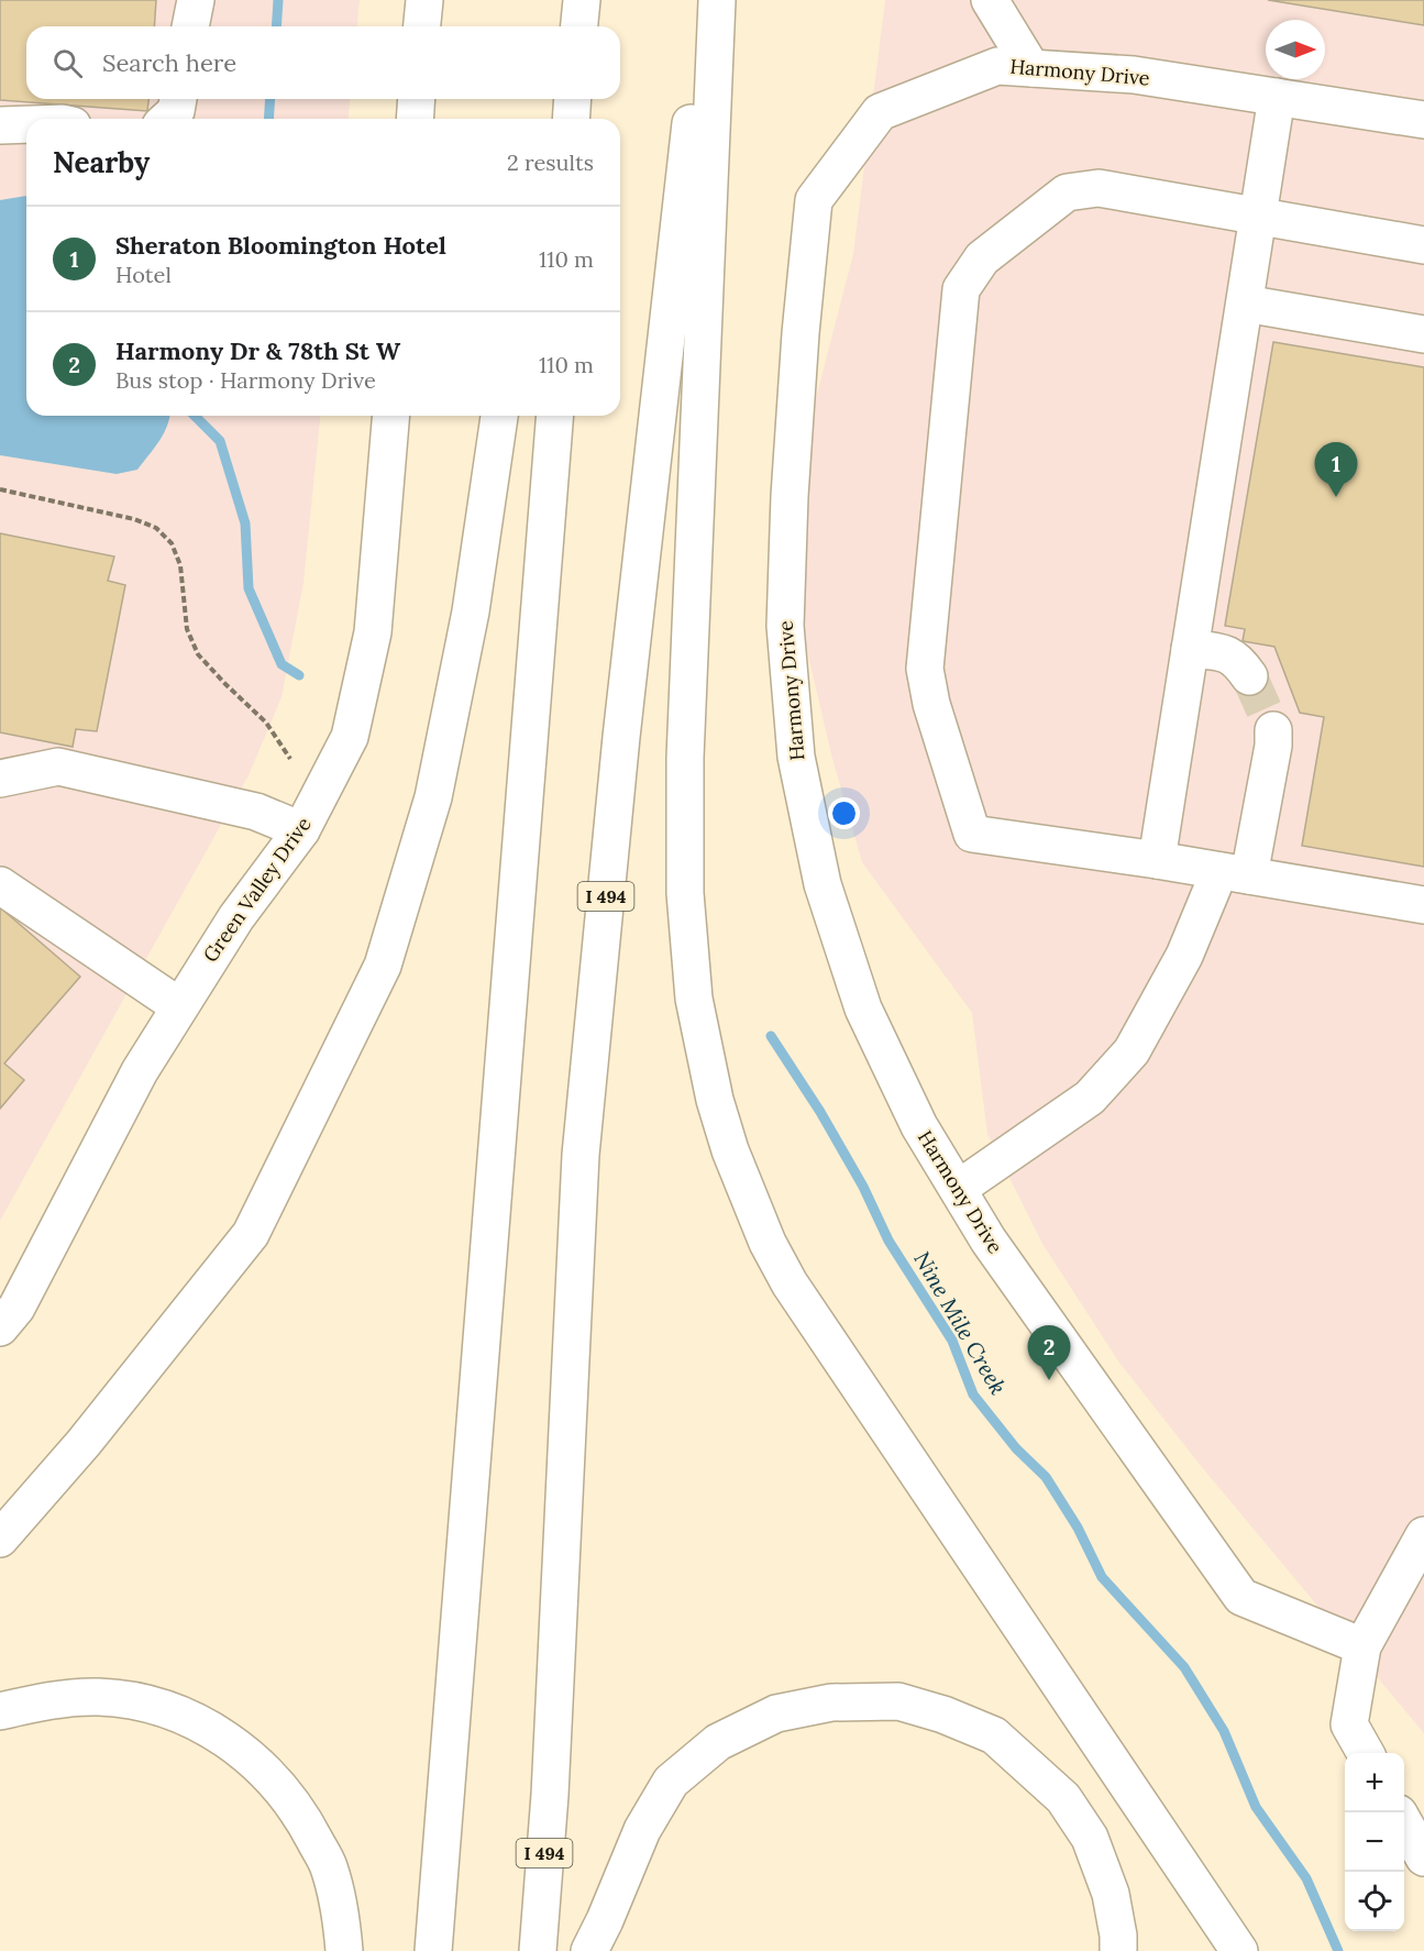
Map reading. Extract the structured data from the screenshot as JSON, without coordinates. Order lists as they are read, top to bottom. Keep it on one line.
{"streets":{"main road":["Harmony Drive","Green Valley Drive","I 494"]},"water":["Nine Mile Creek"],"north":"right","page":{"search":"Search here","heading":["Nearby","2 results"],"list":[{"mark":"1","name":"Sheraton Bloomington Hotel","note":"Hotel","value":"110 m"},{"mark":"2","name":"Harmony Dr & 78th St W","note":"Bus stop · Harmony Drive","value":"110 m"}],"pins":["1","2"],"map_buttons":["+","−"]}}
